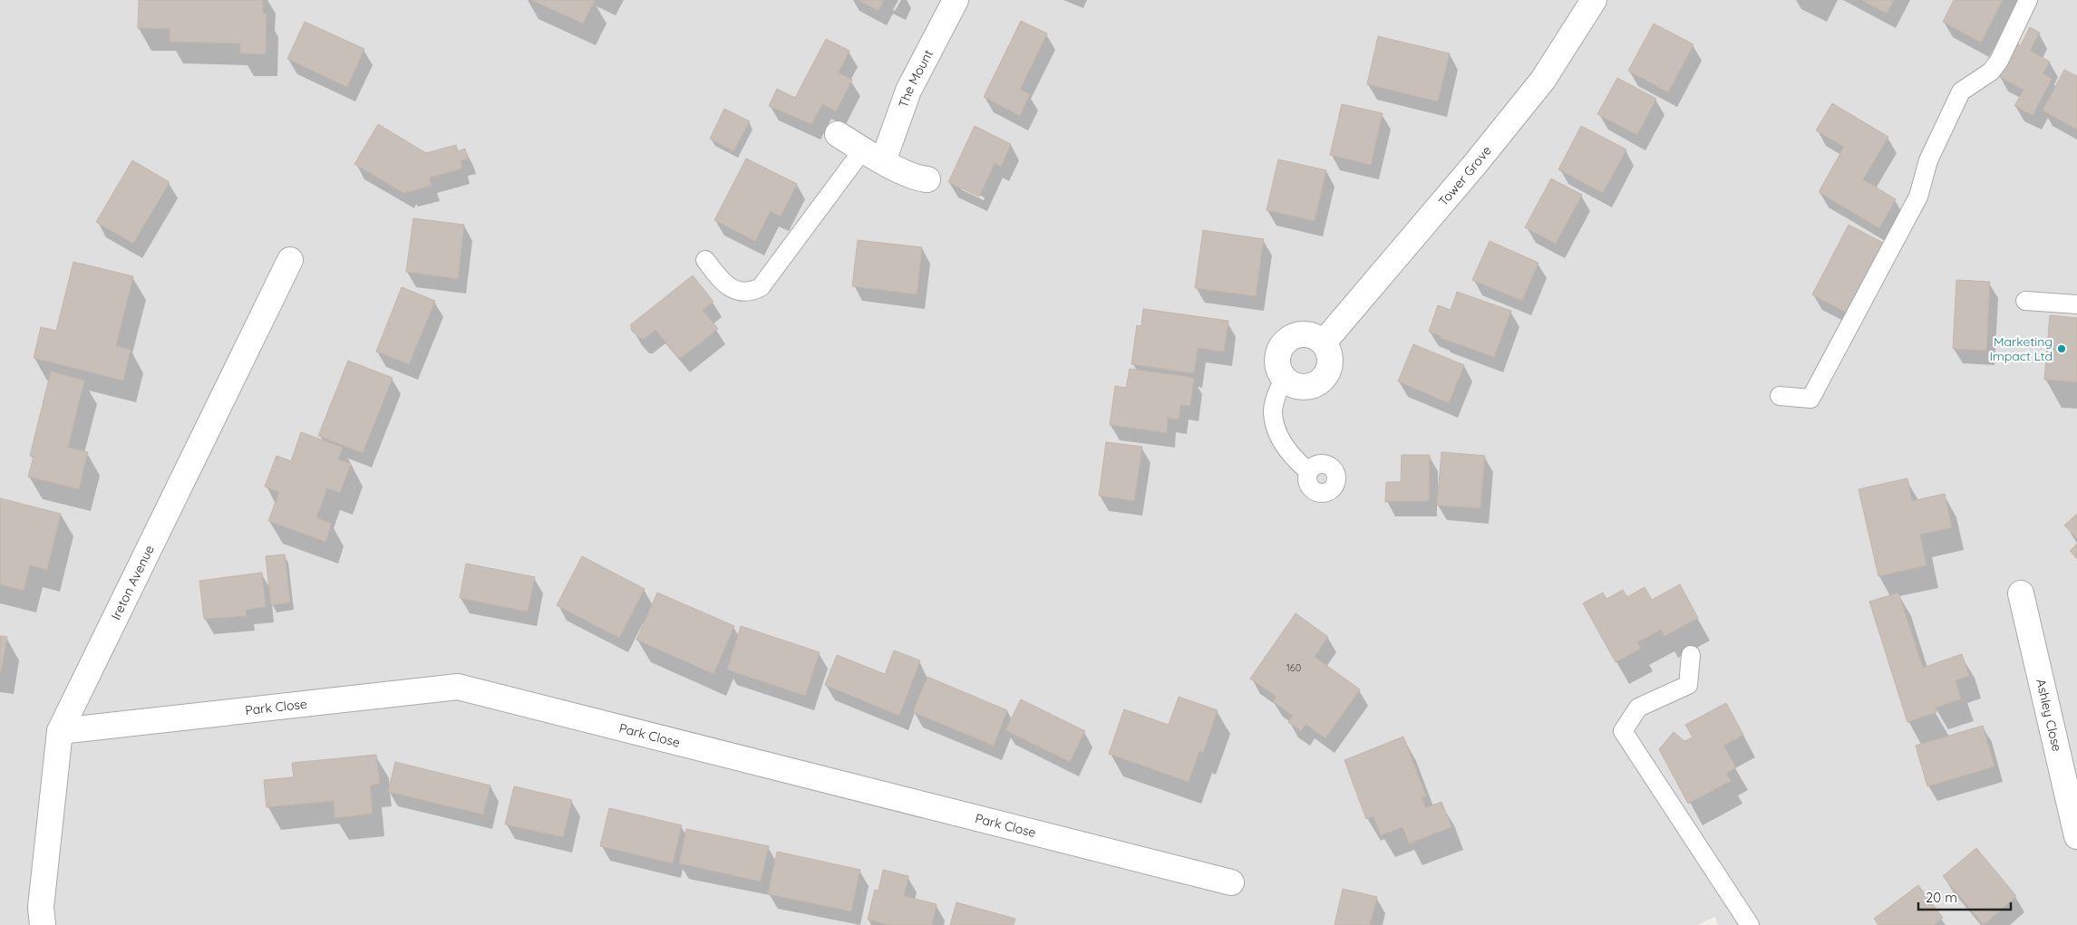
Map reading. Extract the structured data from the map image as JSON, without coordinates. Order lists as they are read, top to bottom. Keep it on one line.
{"streets":{"street":["The Mount","Tower Grove","Ireton Avenue","Park Close","Ashley Close"]},"crossings":[["Ireton Avenue","Park Close"]],"places":["Marketing Impact Ltd"],"house_numbers":["160"],"scale_bar":"20 m"}
